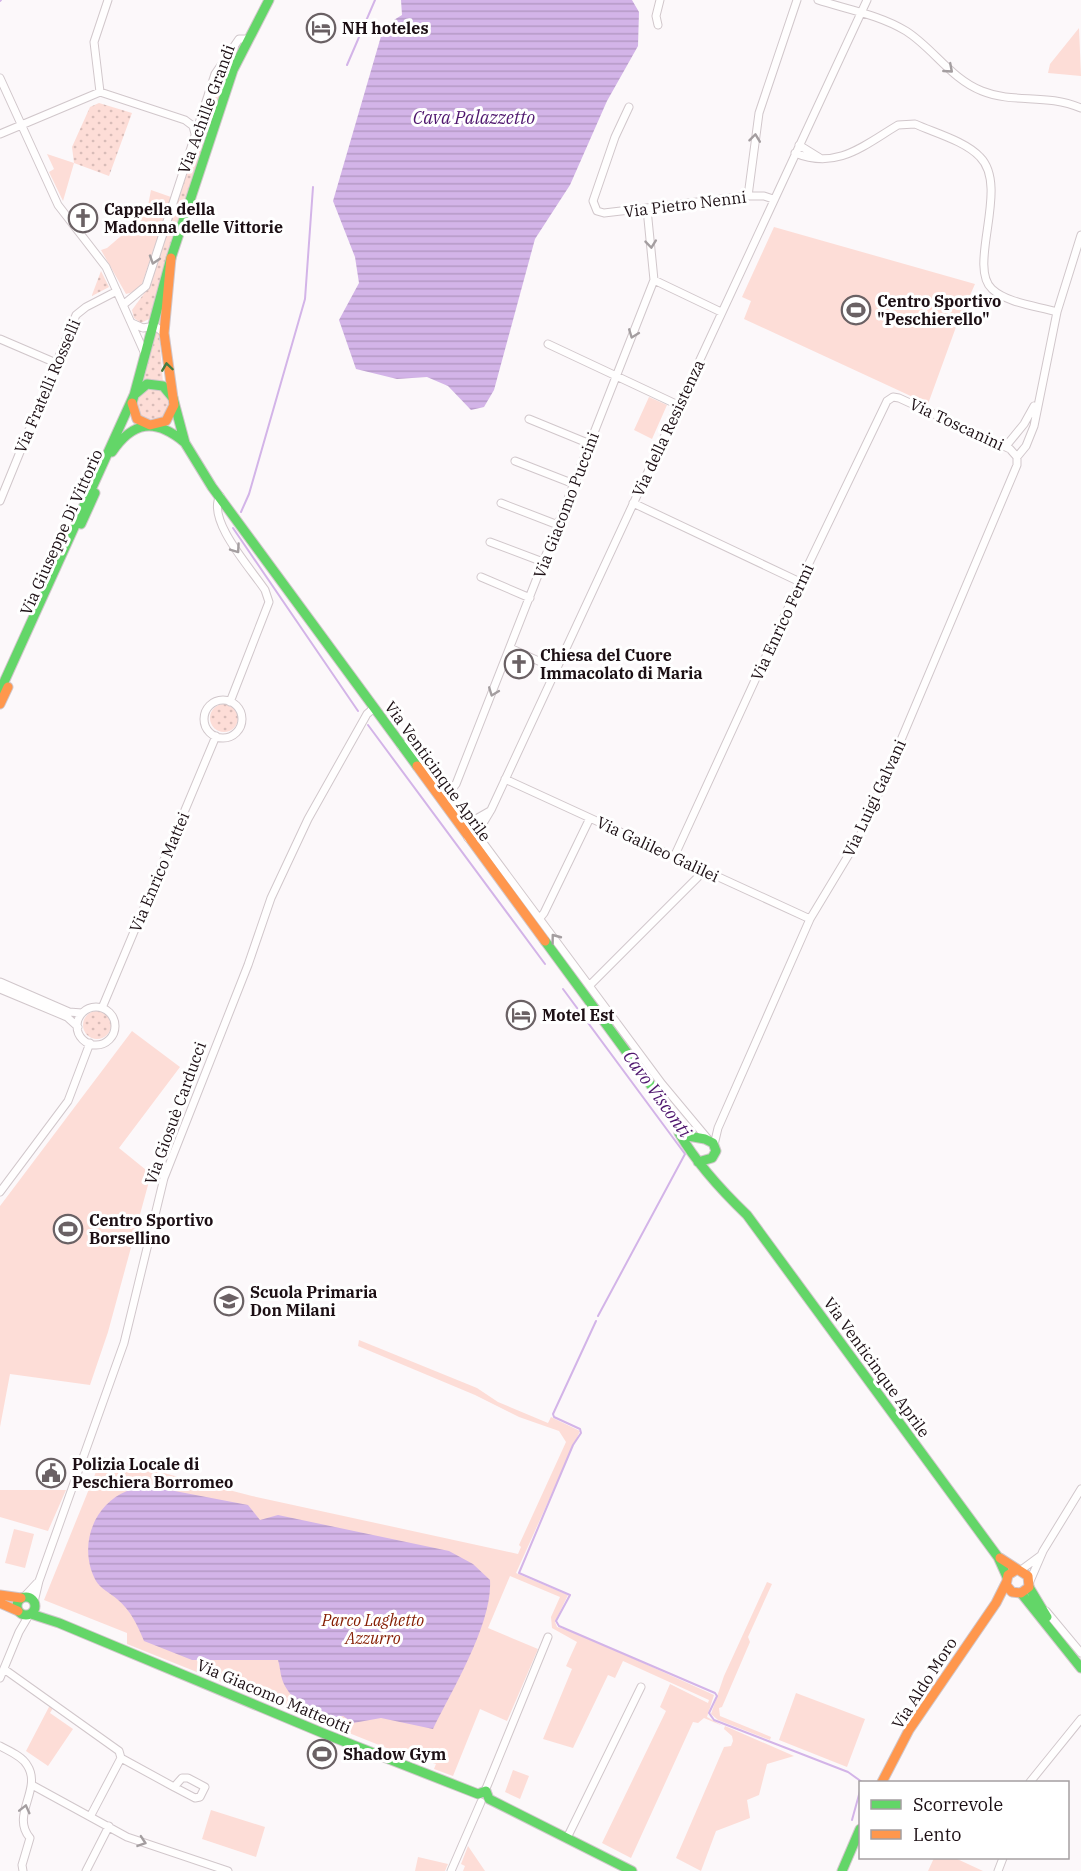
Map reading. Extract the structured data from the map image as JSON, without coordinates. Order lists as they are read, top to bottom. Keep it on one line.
{"streets":{"main road":["Via Achille Grandi","Via Giuseppe Di Vittorio","Via Venticinque Aprile","Via Giosuè Carducci","Via Aldo Moro","Via Giacomo Matteotti"],"street":["Via Pietro Nenni","Via Fratelli Rosselli","Via Toscanini","Via della Resistenza","Via Giacomo Puccini","Via Enrico Fermi","Via Luigi Galvani","Via Galileo Galilei","Via Enrico Mattei"]},"crossings":[["Via Achille Grandi","Via Giuseppe Di Vittorio"],["Via Achille Grandi","Via Venticinque Aprile"],["Via Pietro Nenni","Via della Resistenza"],["Via Pietro Nenni","Via Giacomo Puccini"],["Via Toscanini","Via Enrico Fermi"],["Via Toscanini","Via Luigi Galvani"],["Via della Resistenza","Via Venticinque Aprile"],["Via della Resistenza","Via Galileo Galilei"],["Via Giacomo Puccini","Via Venticinque Aprile"],["Via Giuseppe Di Vittorio","Via Venticinque Aprile"],["Via Enrico Fermi","Via Galileo Galilei"],["Via Venticinque Aprile","Via Luigi Galvani"],["Via Venticinque Aprile","Via Giosuè Carducci"],["Via Venticinque Aprile","Via Aldo Moro"],["Via Luigi Galvani","Via Galileo Galilei"],["Via Giosuè Carducci","Via Giacomo Matteotti"]],"one_way":["Via Giacomo Puccini"],"water":["Cava Palazzetto","Cavo Visconti"],"parks":["Parco Laghetto Azzurro"],"places":{"hotel":["NH hoteles","Motel Est"],"church":["Cappella della Madonna delle Vittorie","Chiesa del Cuore Immacolato di Maria"],"sports":["Centro Sportivo \"Peschierello\"","Centro Sportivo Borsellino","Shadow Gym"],"school or university":["Scuola Primaria Don Milani"],"public building":["Polizia Locale di Peschiera Borromeo"]},"legend":["Scorrevole","Lento"]}
